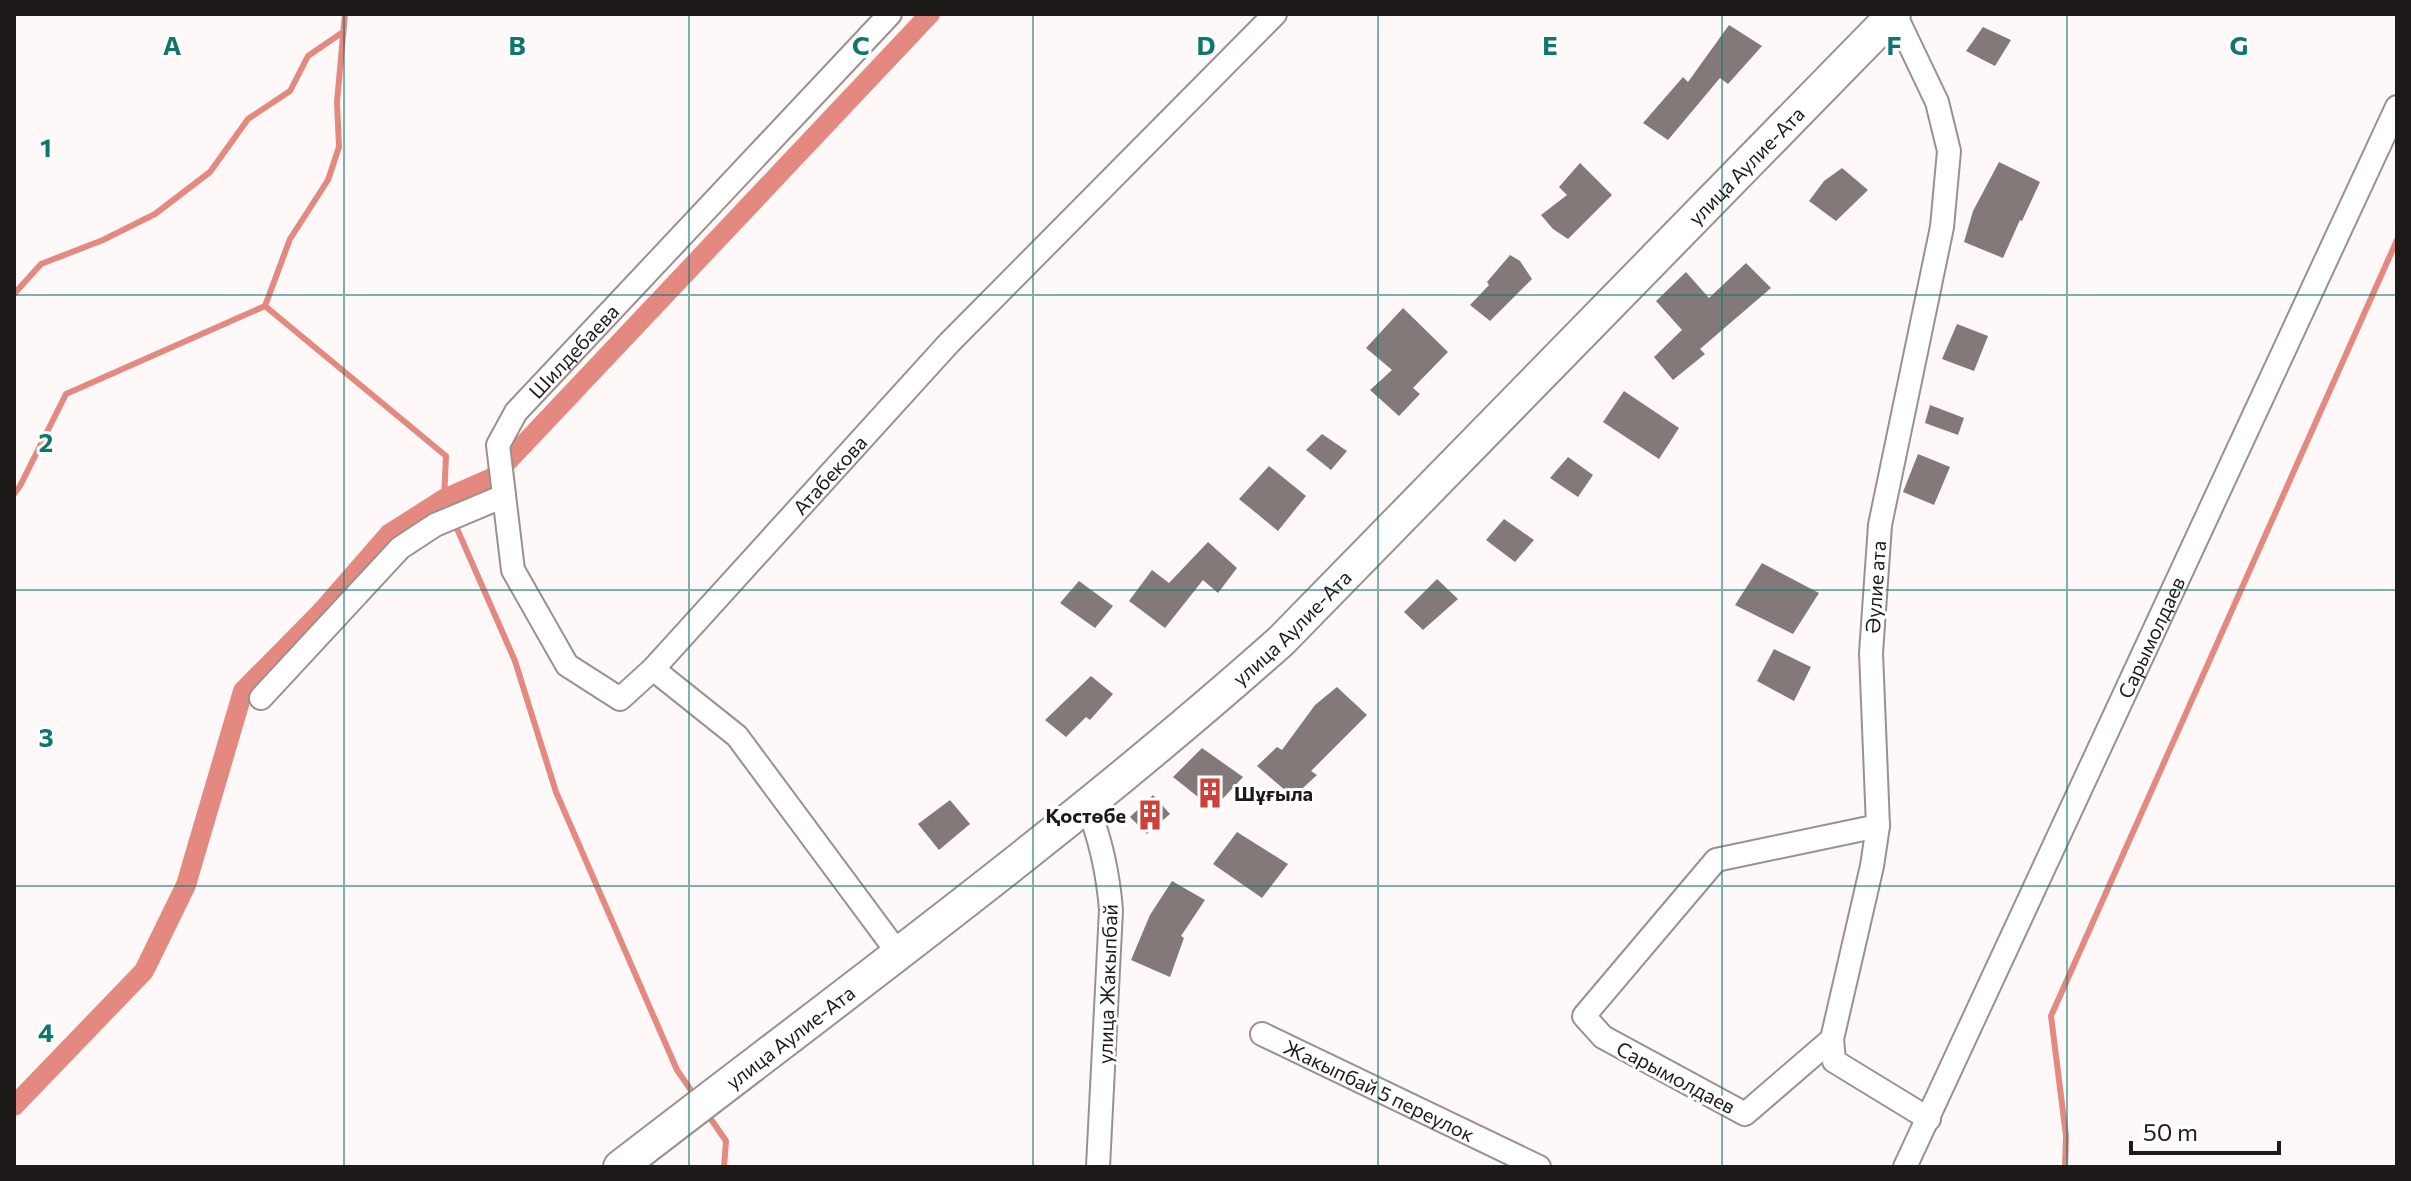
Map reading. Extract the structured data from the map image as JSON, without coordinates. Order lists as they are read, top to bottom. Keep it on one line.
{"streets":{"main road":["улица Аулие-Ата"],"street":["Шилдебаева","Атабекова","Әулие ата","Сарымолдаев","улица Жакыпбай","Жакыпбай 5 переулок"]},"crossings":[["улица Аулие-Ата","Әулие ата"],["улица Аулие-Ата","улица Жакыпбай"],["Шилдебаева","Атабекова"],["Әулие ата","Сарымолдаев"]],"places":{"building":["Шұғыла","Қостөбе"]},"scale_bar":"50 m","grid":{"columns":["A","B","C","D","E","F","G"],"rows":["1","2","3","4"]}}
